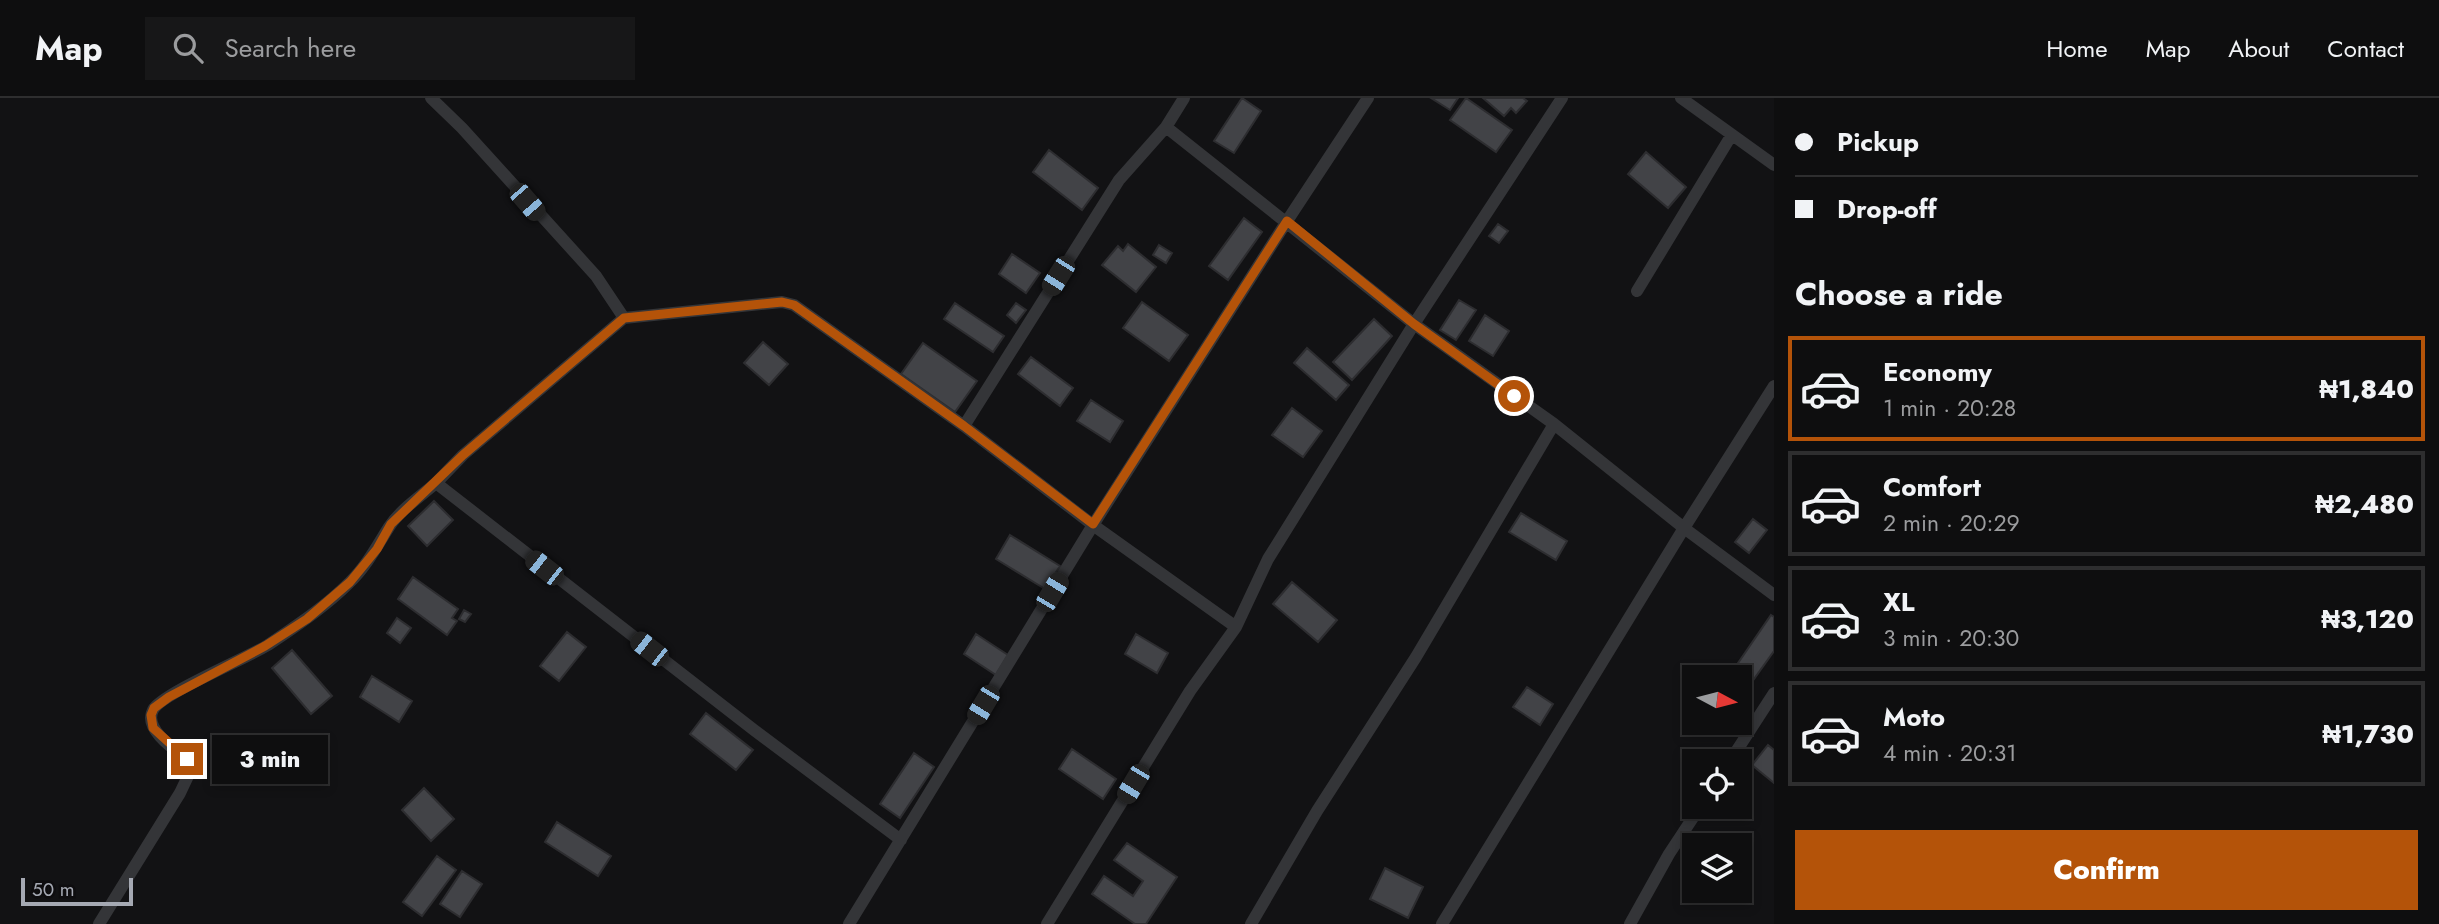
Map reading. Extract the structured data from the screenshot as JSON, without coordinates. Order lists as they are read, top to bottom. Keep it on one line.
{"scale_bar":"50 m","north":"right","page":{"header":"Map","search":"Search here","nav":["Home","Map","About","Contact"],"banner":["Pickup","Drop-off"],"heading":"Choose a ride","list":[{"name":"Economy","note":"1 min · 20:28","value":"₦1,840"},{"name":"Comfort","note":"2 min · 20:29","value":"₦2,480"},{"name":"XL","note":"3 min · 20:30","value":"₦3,120"},{"name":"Moto","note":"4 min · 20:31","value":"₦1,730"}],"bubble":"3 min","buttons":"Confirm","scale":"50 m"}}
